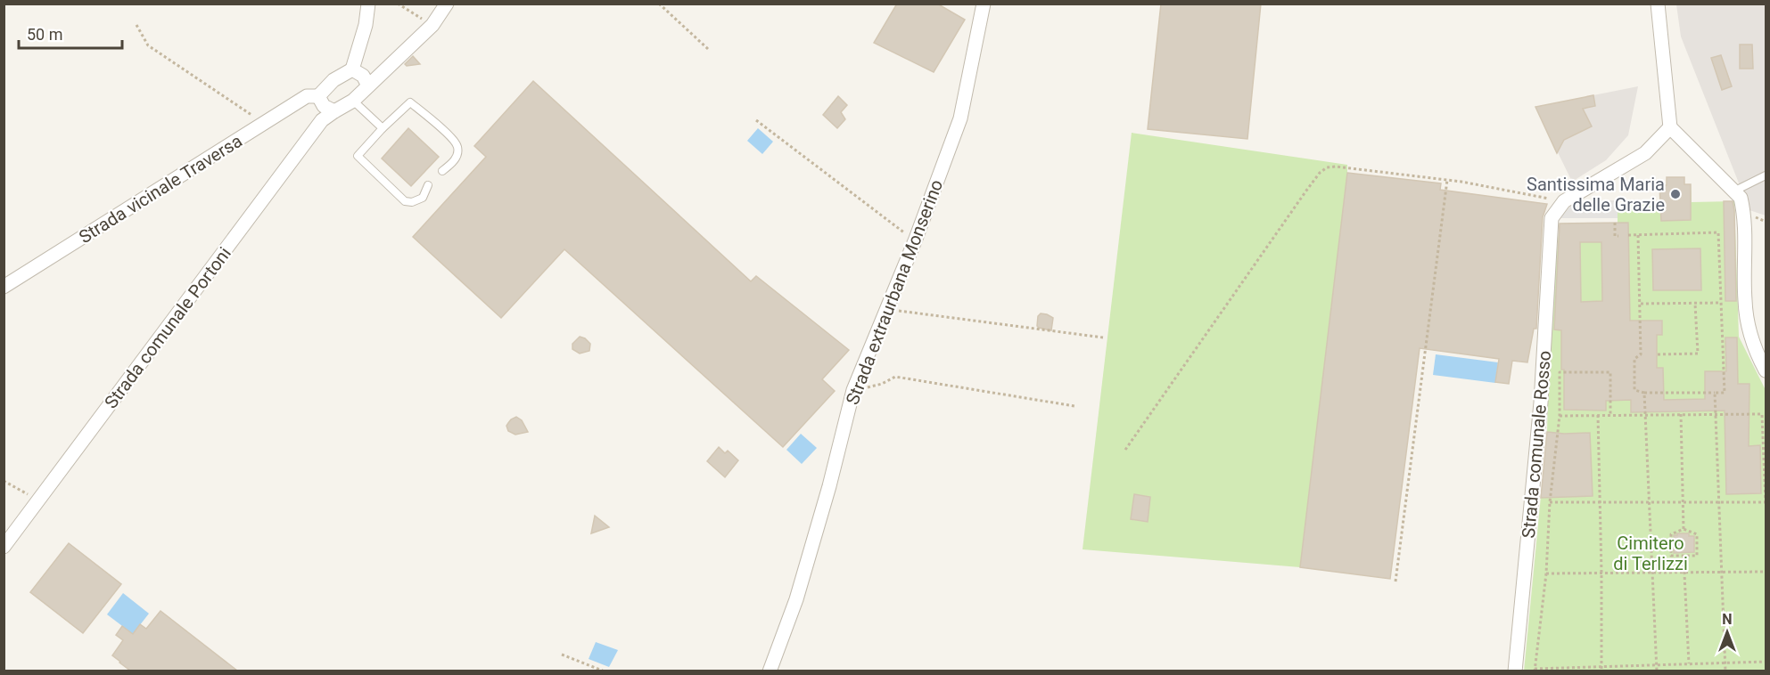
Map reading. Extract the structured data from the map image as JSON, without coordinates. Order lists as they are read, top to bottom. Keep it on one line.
{"streets":{"street":["Strada vicinale Traversa","Strada extraurbana Monserino","Strada comunale Portoni","Strada comunale Rosso"]},"parks":["Cimitero di Terlizzi"],"places":["Santissima Maria delle Grazie"],"scale_bar":"50 m","north":"top"}
